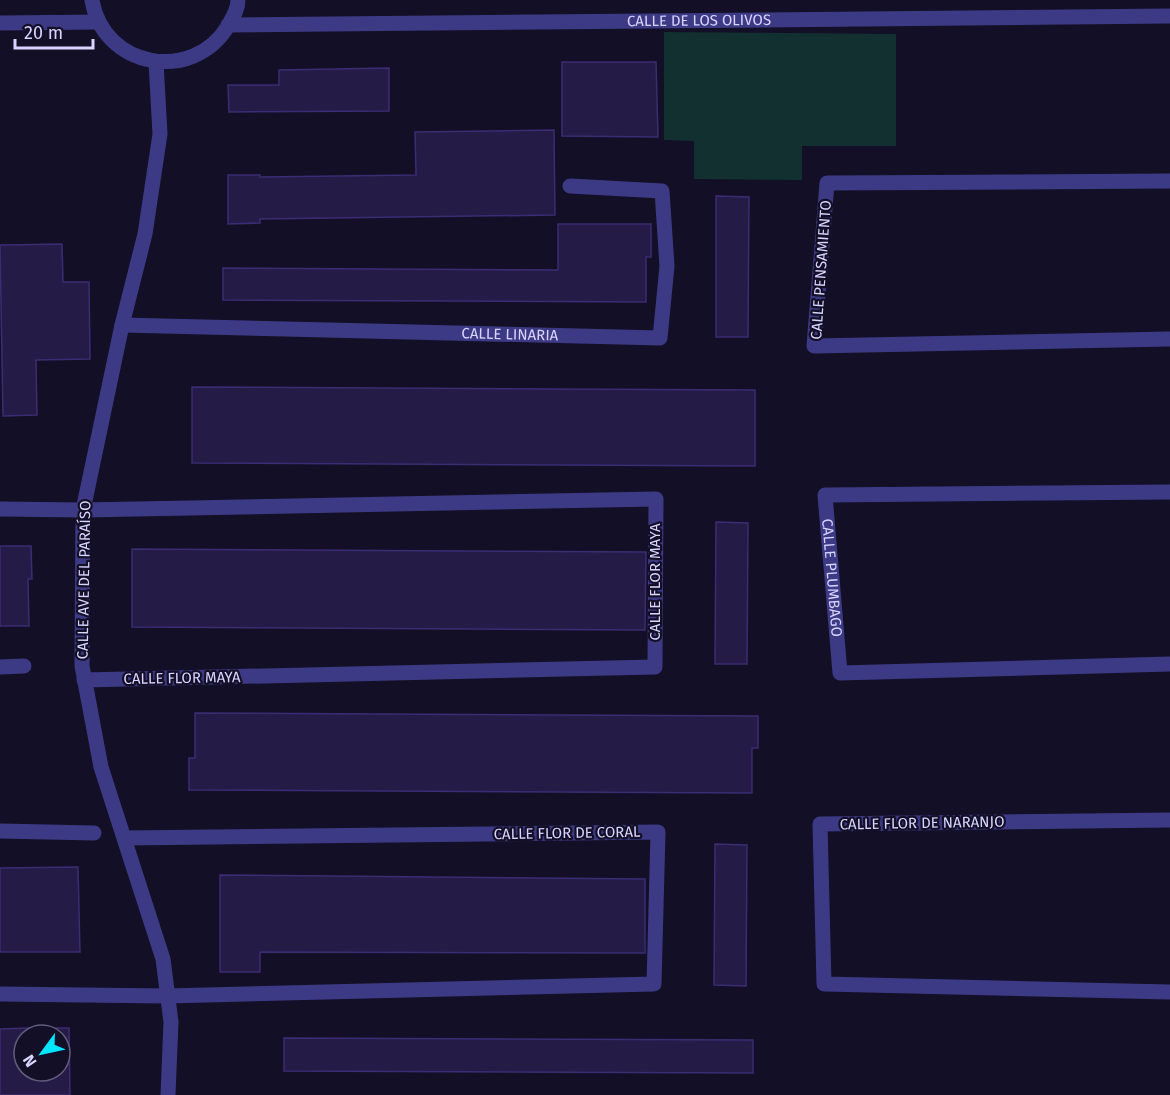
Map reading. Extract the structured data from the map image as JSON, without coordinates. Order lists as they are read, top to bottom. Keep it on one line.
{"streets":{"street":["CALLE DE LOS OLIVOS","CALLE PENSAMIENTO","CALLE LINARIA","CALLE PLUMBAGO","CALLE AVE DEL PARAÍSO","CALLE FLOR MAYA","CALLE FLOR DE NARANJO","CALLE FLOR DE CORAL"]},"crossings":[["CALLE LINARIA","CALLE AVE DEL PARAÍSO"],["CALLE AVE DEL PARAÍSO","CALLE FLOR MAYA"],["CALLE AVE DEL PARAÍSO","CALLE FLOR DE CORAL"]],"scale_bar":"20 m","north":"bottom left"}
